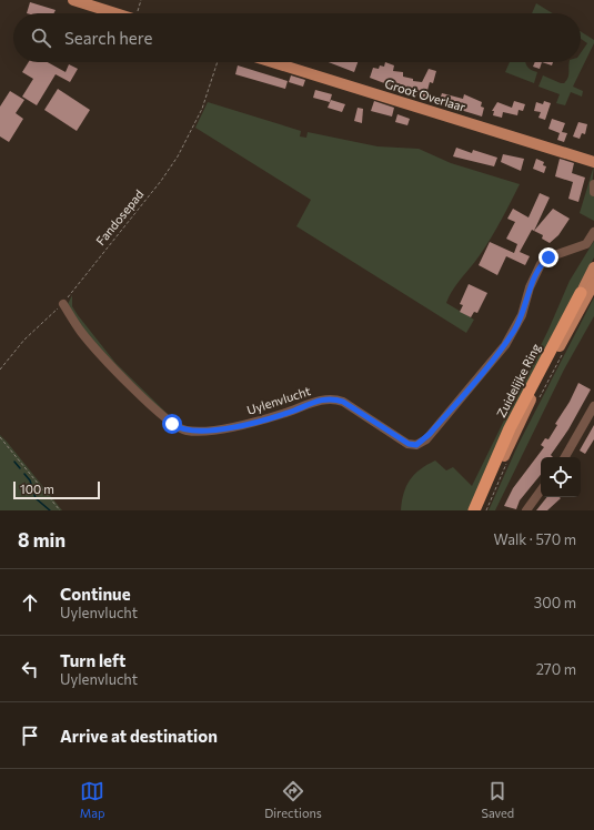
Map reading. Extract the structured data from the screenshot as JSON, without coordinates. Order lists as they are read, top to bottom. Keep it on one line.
{"streets":{"highway":["Zuidelijke Ring"],"main road":["Groot Overlaar"],"street":["Uylenvlucht"],"path":["Fandosepad"]},"crossings":[["Fandosepad","Uylenvlucht"]],"scale_bar":"100 m","page":{"search":"Search here","scale":"100 m","heading":["8 min","Walk · 570 m"],"list":[["Continue","Uylenvlucht","300 m"],["Turn left","Uylenvlucht","270 m"],"Arrive at destination"],"nav":["Map","Directions","Saved"]}}
